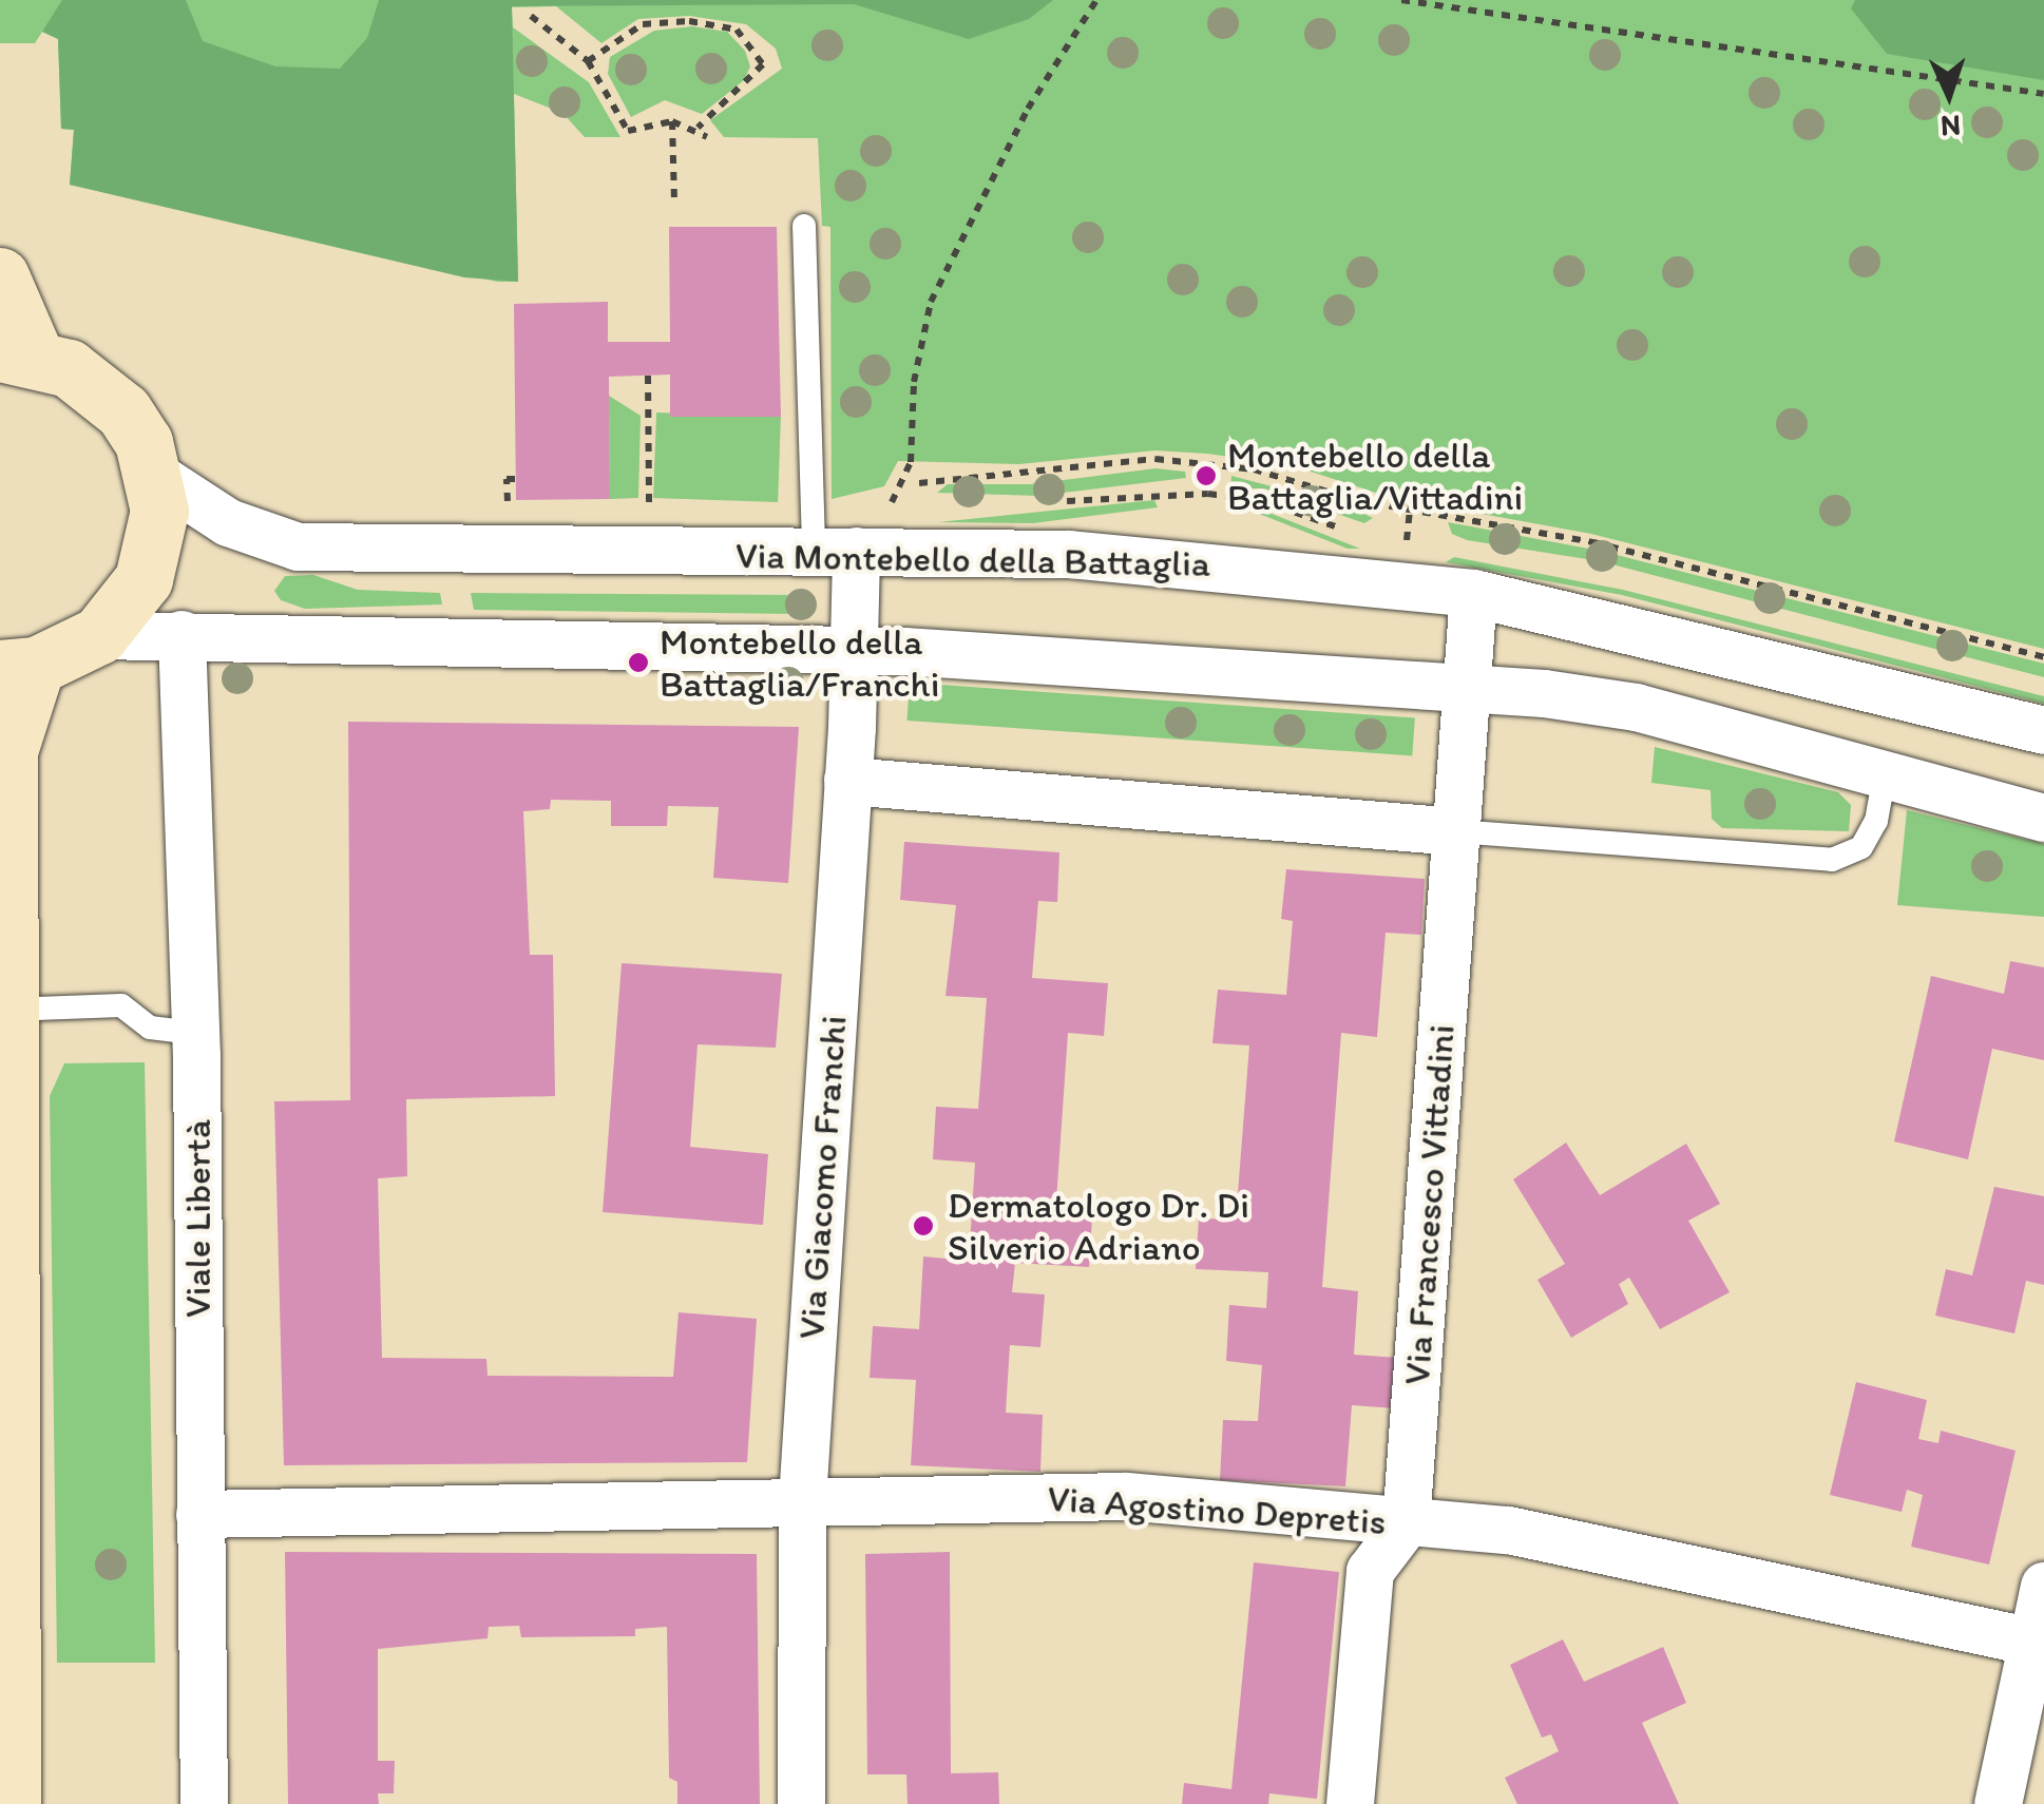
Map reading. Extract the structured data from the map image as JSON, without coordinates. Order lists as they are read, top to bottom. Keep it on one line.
{"streets":{"street":["Via Montebello della Battaglia","Via Giacomo Franchi","Via Francesco Vittadini","Viale Libertà","Via Agostino Depretis"]},"crossings":[["Via Montebello della Battaglia","Via Giacomo Franchi"],["Via Montebello della Battaglia","Via Francesco Vittadini"],["Via Giacomo Franchi","Via Agostino Depretis"],["Via Francesco Vittadini","Via Agostino Depretis"],["Viale Libertà","Via Agostino Depretis"]],"places":["Montebello della Battaglia/Vittadini","Montebello della Battaglia/Franchi","Dermatologo Dr. Di Silverio Adriano"],"north":"bottom"}
